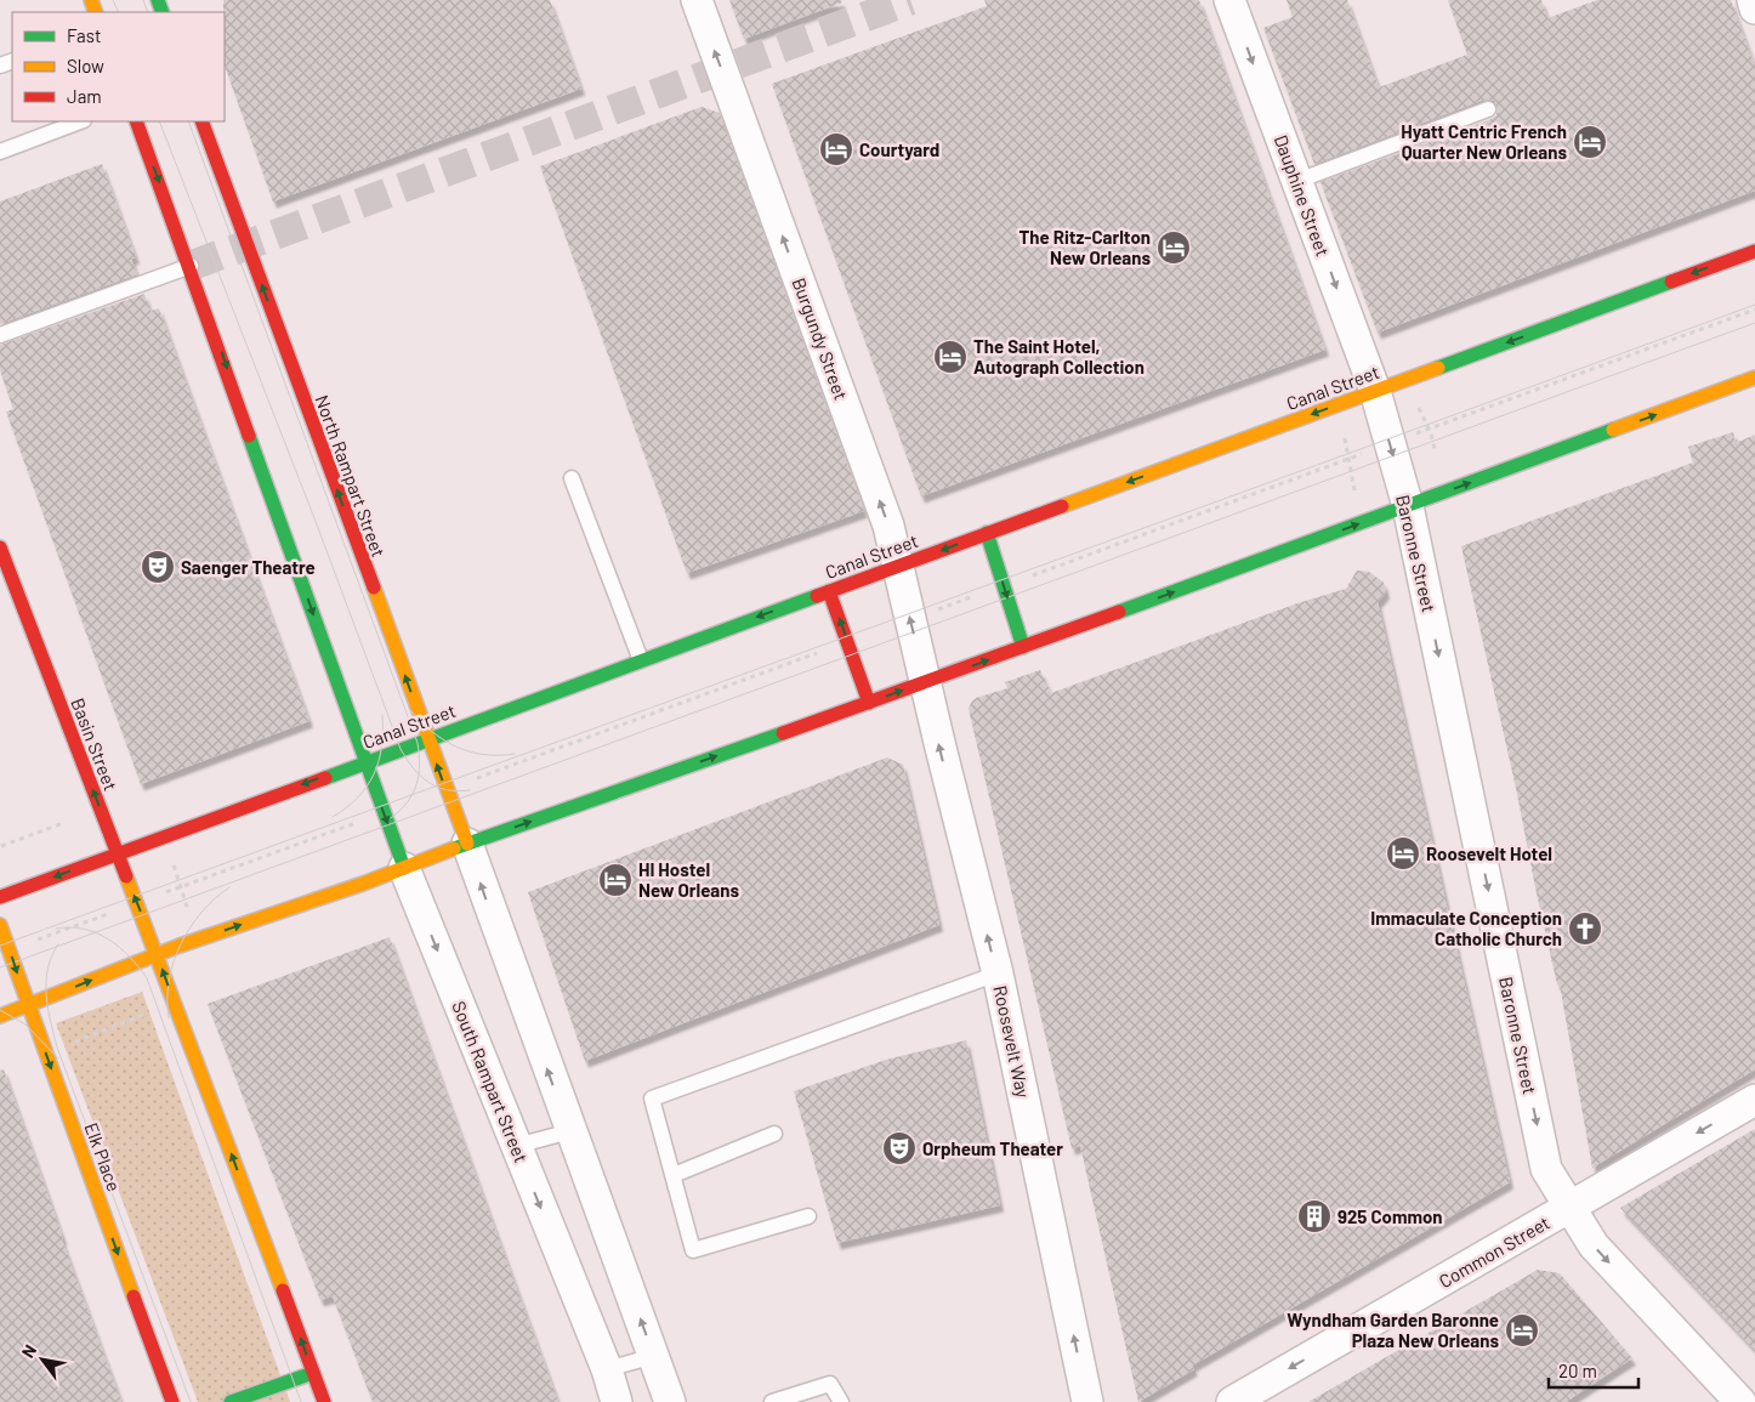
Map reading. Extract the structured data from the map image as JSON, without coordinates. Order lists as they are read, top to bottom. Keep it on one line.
{"streets":{"main road":["Canal Street","North Rampart Street","Basin Street","South Rampart Street","Elk Place"],"street":["Dauphine Street","Burgundy Street","Baronne Street","Roosevelt Way","Common Street"]},"crossings":[["Dauphine Street","Canal Street"],["Dauphine Street","Baronne Street"],["Burgundy Street","Canal Street"],["Burgundy Street","Roosevelt Way"],["Canal Street","North Rampart Street"],["Canal Street","Baronne Street"],["Canal Street","Basin Street"],["Canal Street","South Rampart Street"],["Baronne Street","Common Street"]],"one_way":["Dauphine Street","Burgundy Street","Baronne Street","Basin Street","Roosevelt Way","Elk Place","Common Street"],"places":{"hotel":["Hyatt Centric French Quarter New Orleans","Courtyard","The Ritz-Carlton New Orleans","The Saint Hotel, Autograph Collection","Roosevelt Hotel","HI Hostel New Orleans","Wyndham Garden Baronne Plaza New Orleans"],"theatre":["Saenger Theatre","Orpheum Theater"],"church":["Immaculate Conception Catholic Church"],"building":["925 Common"]},"legend":["Fast","Slow","Jam"],"scale_bar":"20 m","north":"top left"}
